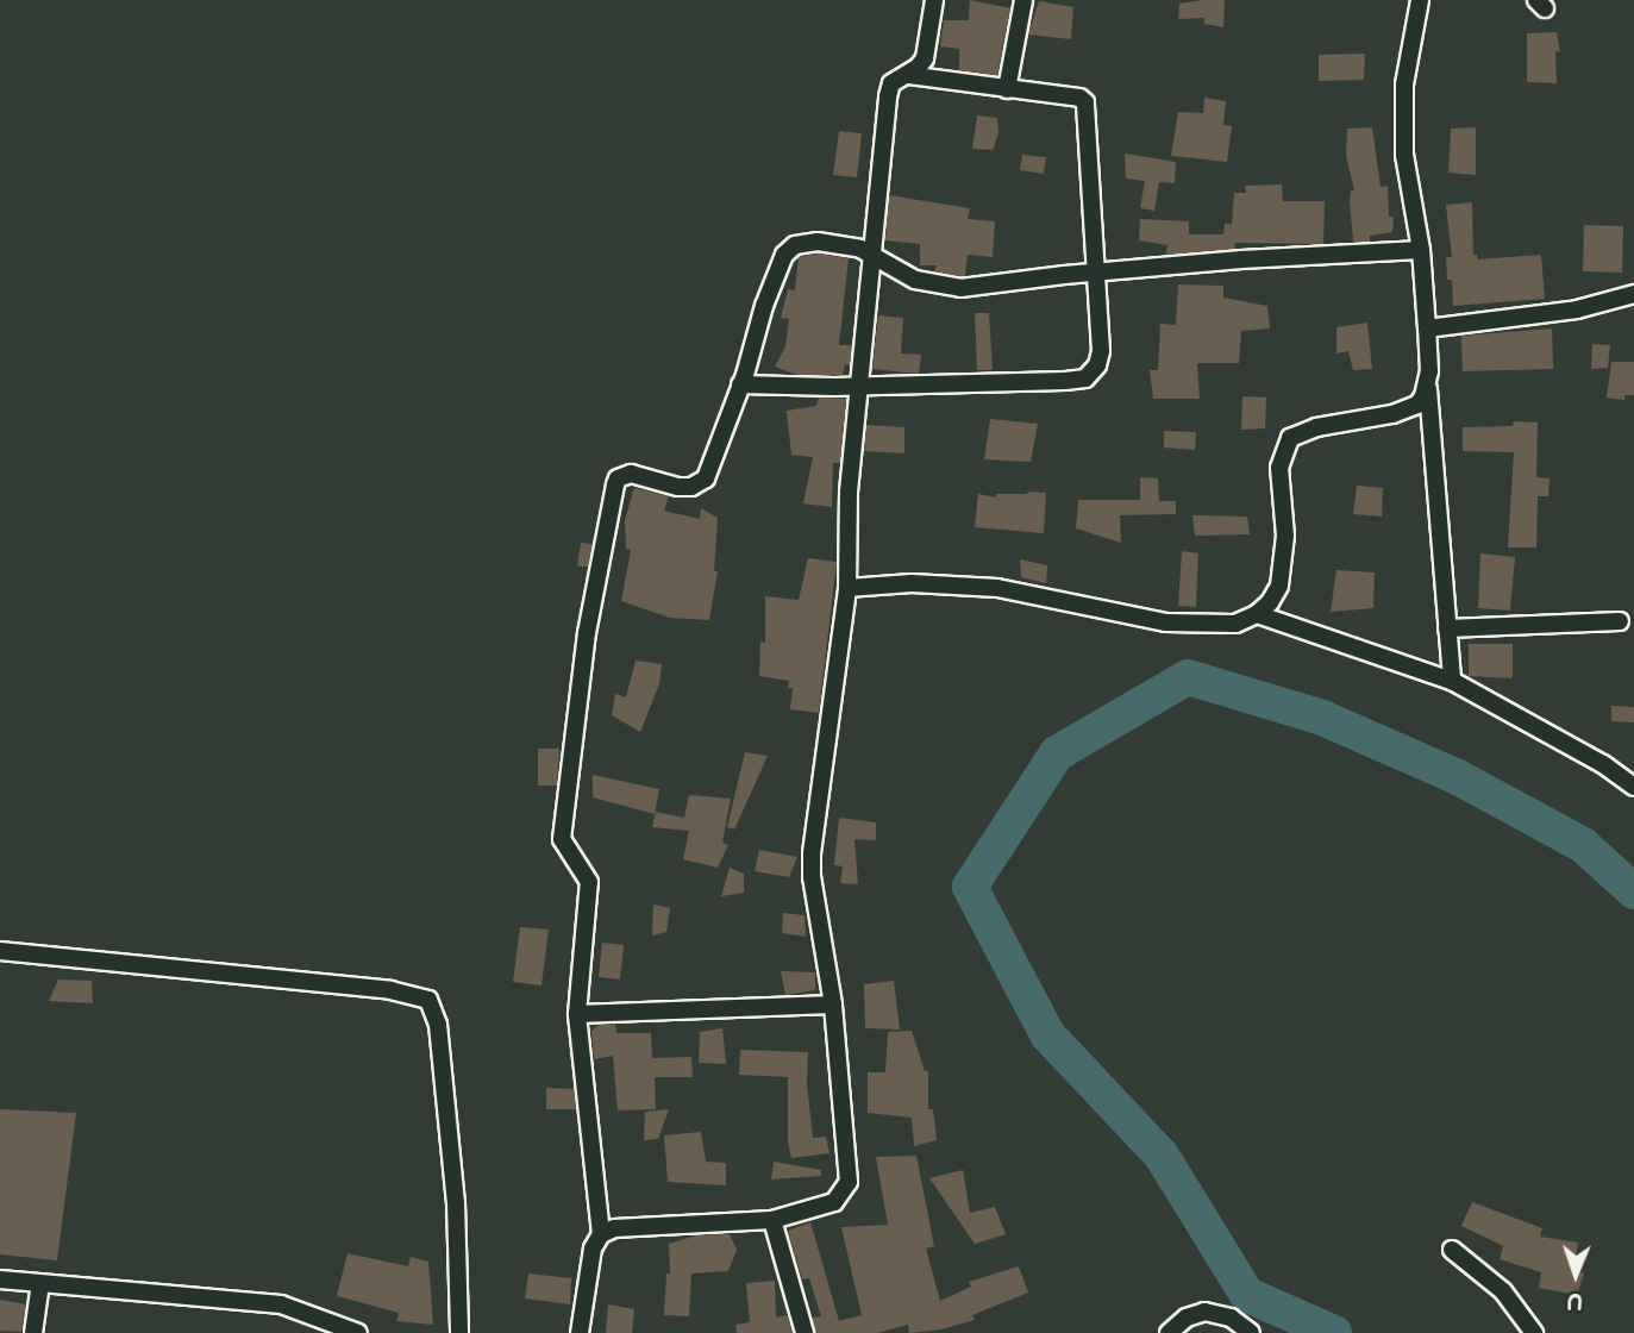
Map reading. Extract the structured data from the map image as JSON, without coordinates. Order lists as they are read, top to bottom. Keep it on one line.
{"north":"bottom"}
